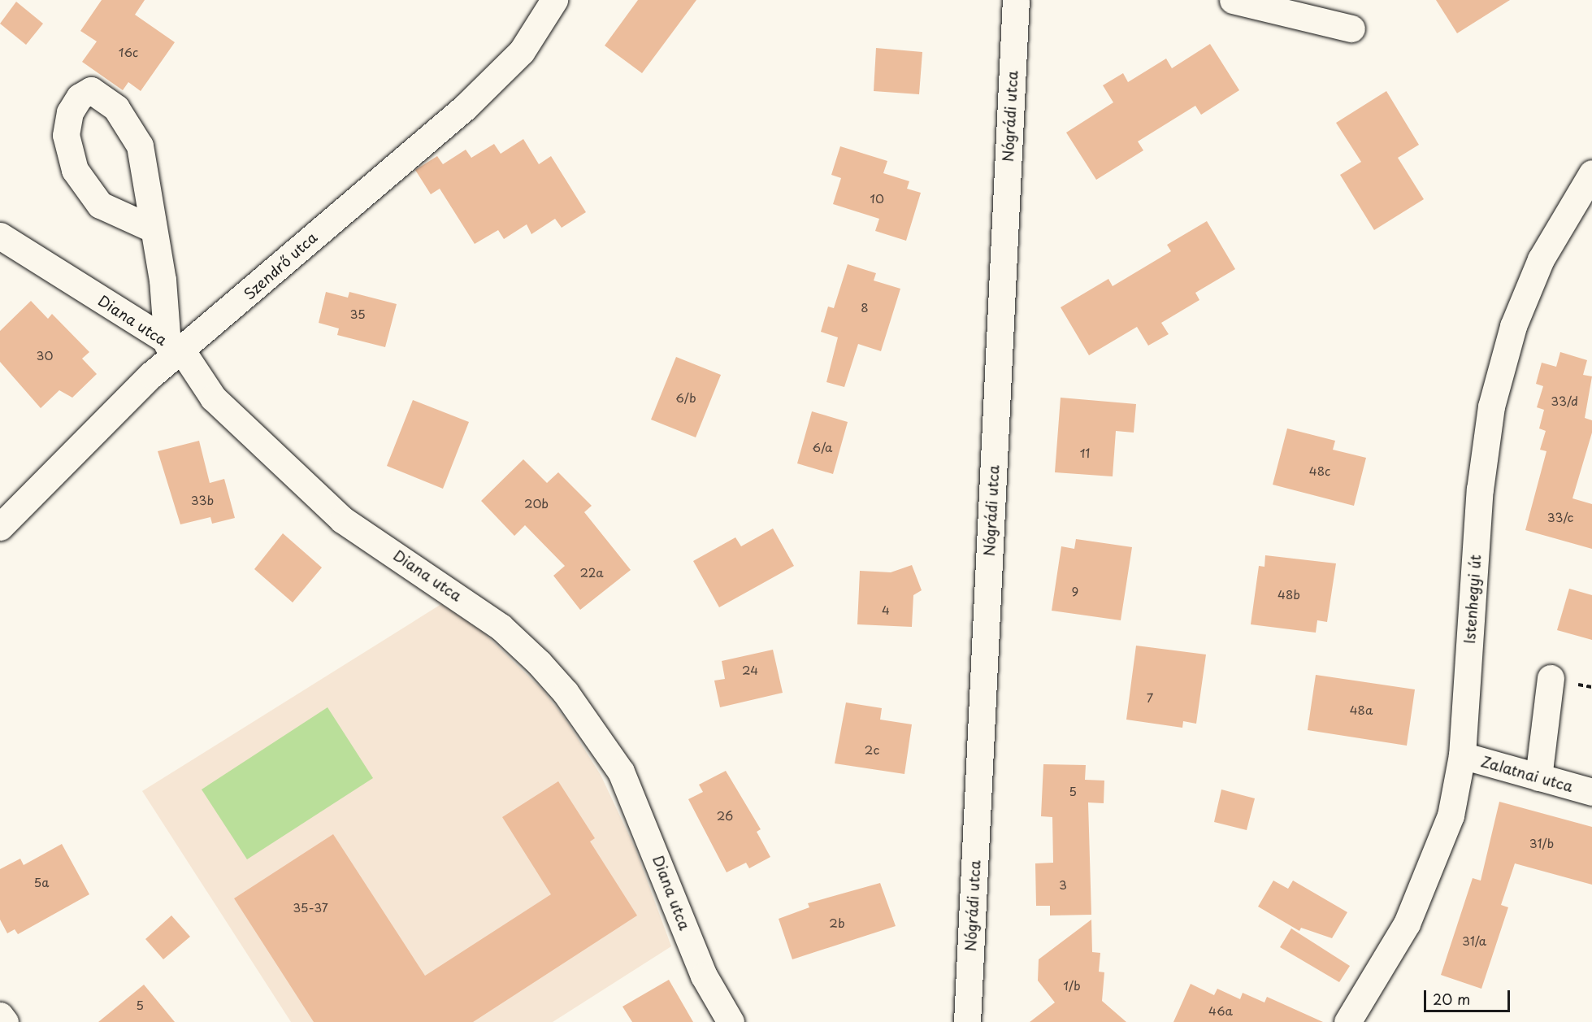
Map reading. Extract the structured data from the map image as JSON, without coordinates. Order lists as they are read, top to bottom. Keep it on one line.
{"streets":{"street":["Nógrádi utca","Szendrő utca","Diana utca","Istenhegyi út","Zalatnai utca"]},"crossings":[["Szendrő utca","Diana utca"],["Istenhegyi út","Zalatnai utca"]],"house_numbers":["16c","10","8","35","30","6/b","33/d","6/a","11","48c","33b","20b","33/c","22a","9","48b","4","24","7","48a","2c","5","26","31/b","5a","3","35-37","2b","31/a","1/b","5","46a"],"scale_bar":"20 m"}
